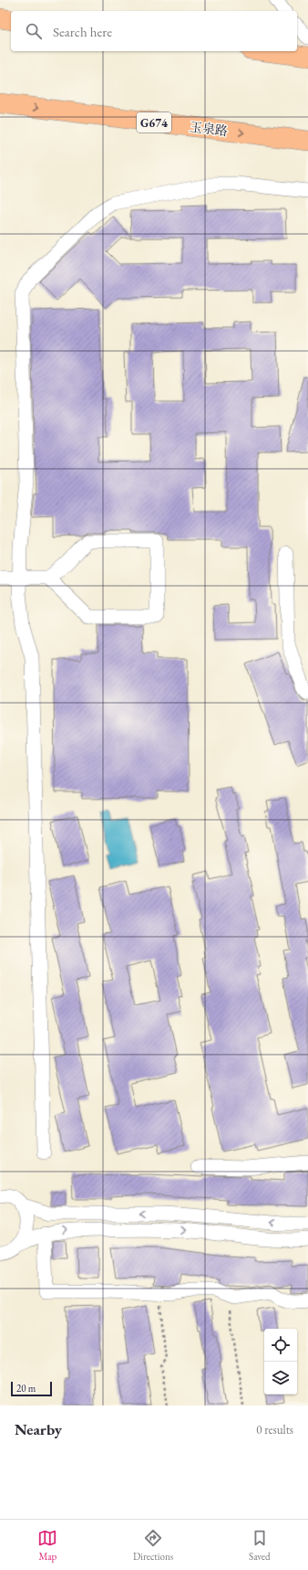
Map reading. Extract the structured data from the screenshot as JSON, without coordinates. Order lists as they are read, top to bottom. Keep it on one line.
{"streets":{"highway":["G674","玉泉路"]},"one_way":["玉泉路"],"scale_bar":"20 m","page":{"search":"Search here","scale":"20 m","heading":["Nearby","0 results"],"nav":["Map","Directions","Saved"]}}
